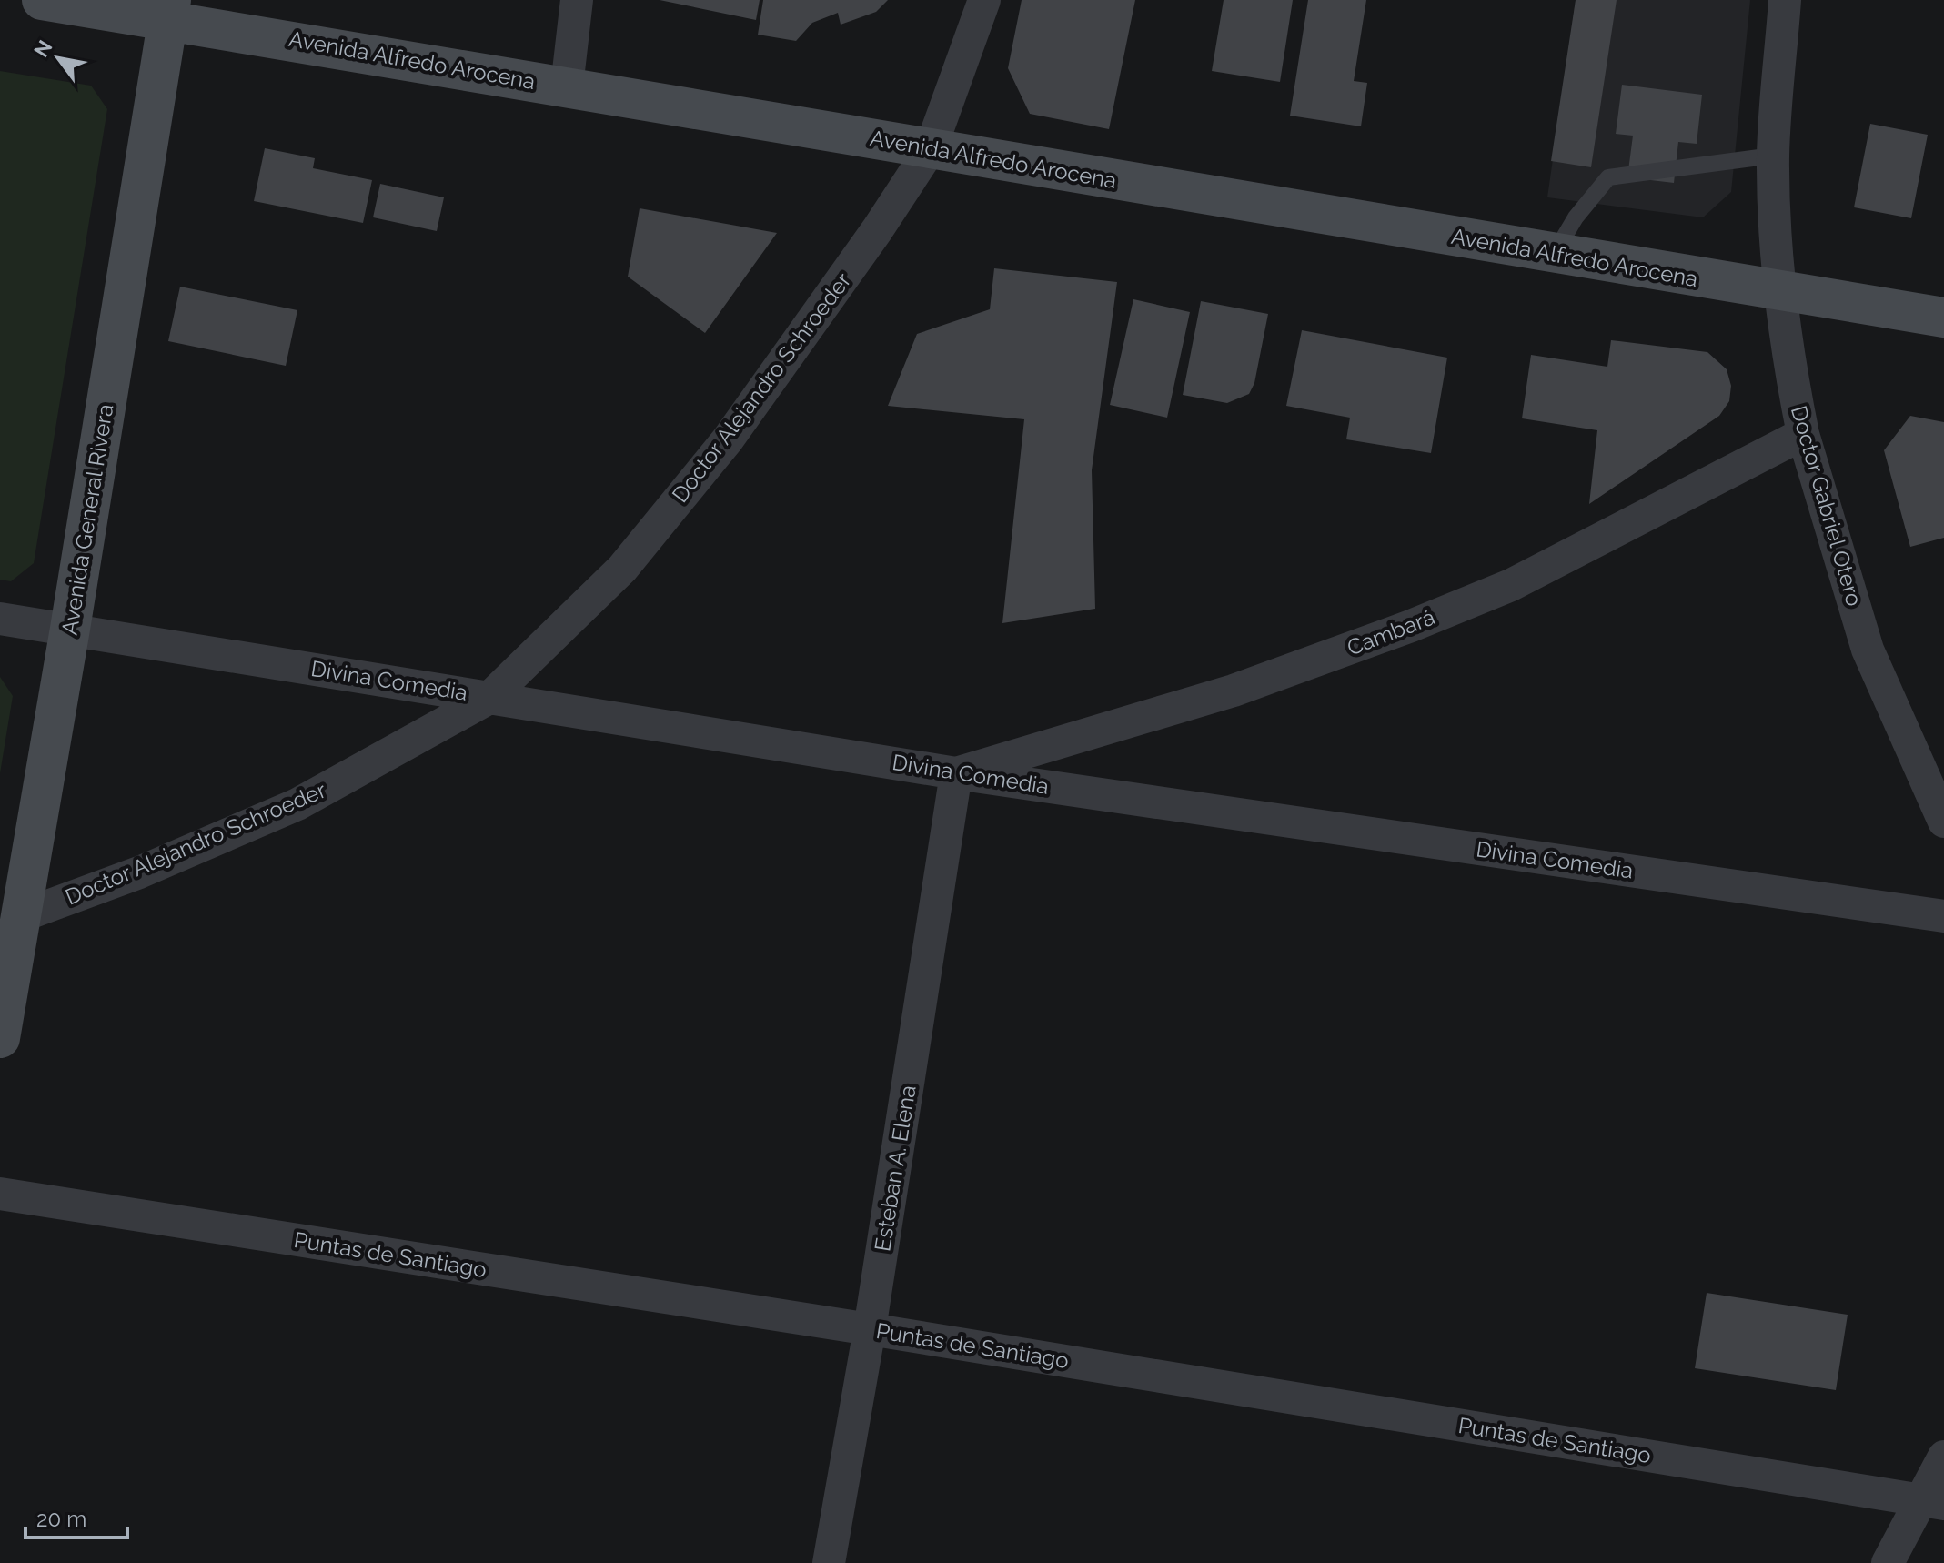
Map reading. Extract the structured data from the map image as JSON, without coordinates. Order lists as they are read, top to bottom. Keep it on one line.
{"streets":{"street":["Avenida Alfredo Arocena","Doctor Alejandro Schroeder","Doctor Gabriel Otero","Avenida General Rivera","Cambará","Divina Comedia","Esteban A. Elena","Puntas de Santiago"]},"crossings":[["Avenida Alfredo Arocena","Doctor Alejandro Schroeder"],["Avenida Alfredo Arocena","Doctor Gabriel Otero"],["Avenida Alfredo Arocena","Avenida General Rivera"],["Doctor Alejandro Schroeder","Avenida General Rivera"],["Doctor Alejandro Schroeder","Divina Comedia"],["Doctor Gabriel Otero","Cambará"],["Avenida General Rivera","Divina Comedia"],["Cambará","Divina Comedia"],["Cambará","Esteban A. Elena"],["Divina Comedia","Esteban A. Elena"],["Esteban A. Elena","Puntas de Santiago"]],"scale_bar":"20 m","north":"top left"}
